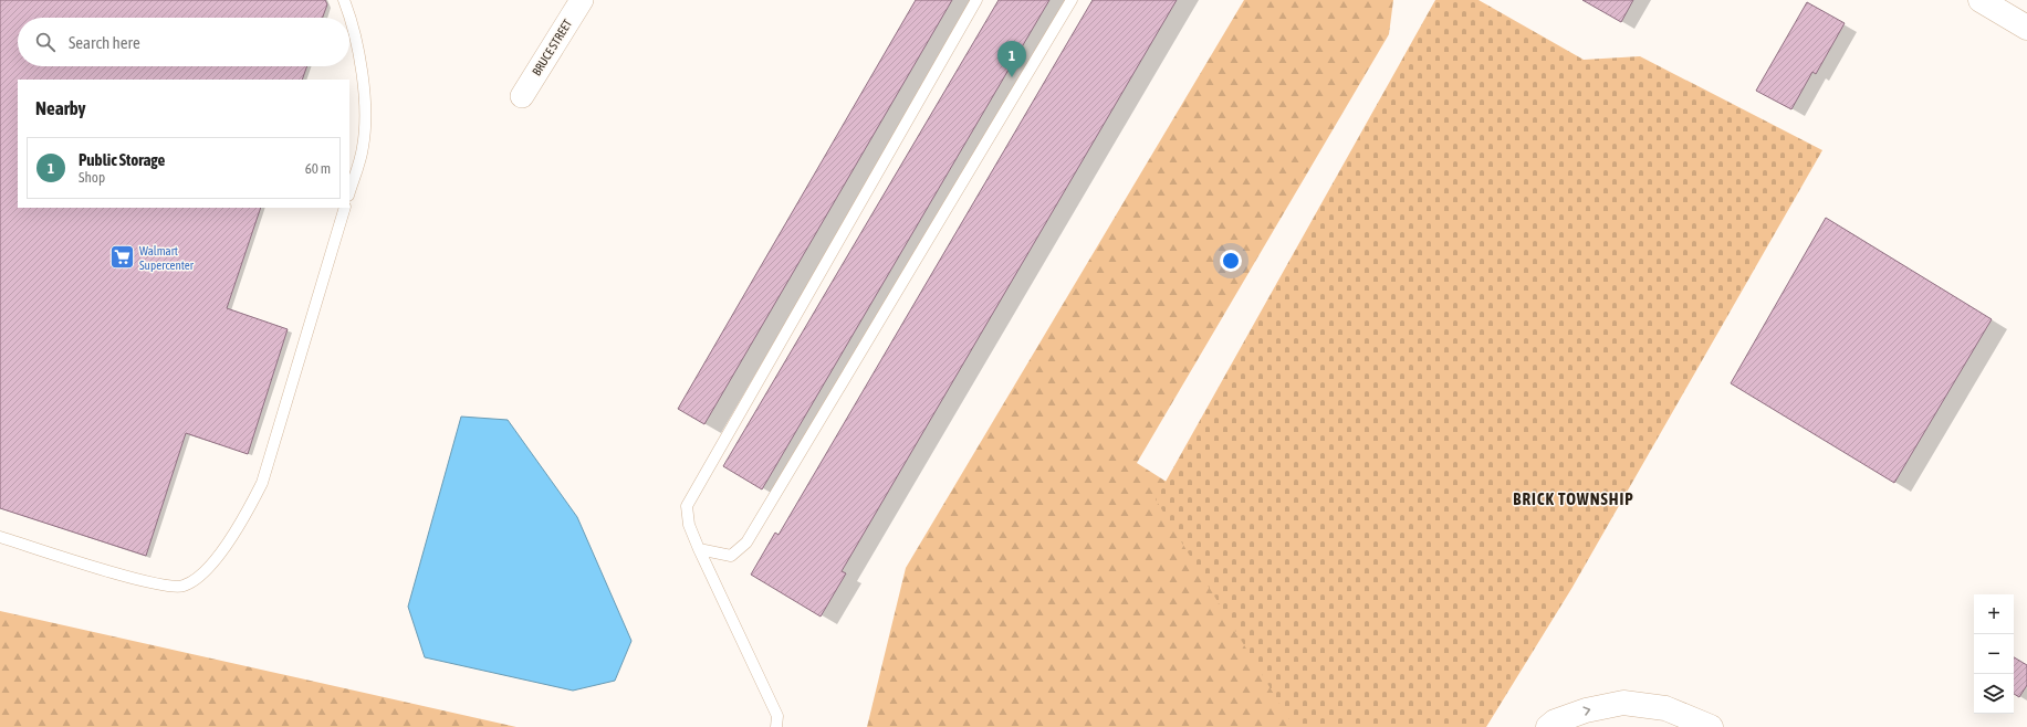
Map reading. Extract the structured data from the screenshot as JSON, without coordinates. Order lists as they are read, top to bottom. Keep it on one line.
{"streets":{"street":["BRUCE STREET"]},"districts":["BRICK TOWNSHIP"],"places":{"supermarket":["Walmart Supercenter"]},"page":{"search":"Search here","pins":"1","heading":"Nearby","list":[{"mark":"1","name":"Public Storage","note":"Shop","value":"60 m"}],"map_buttons":["+","−"]}}
